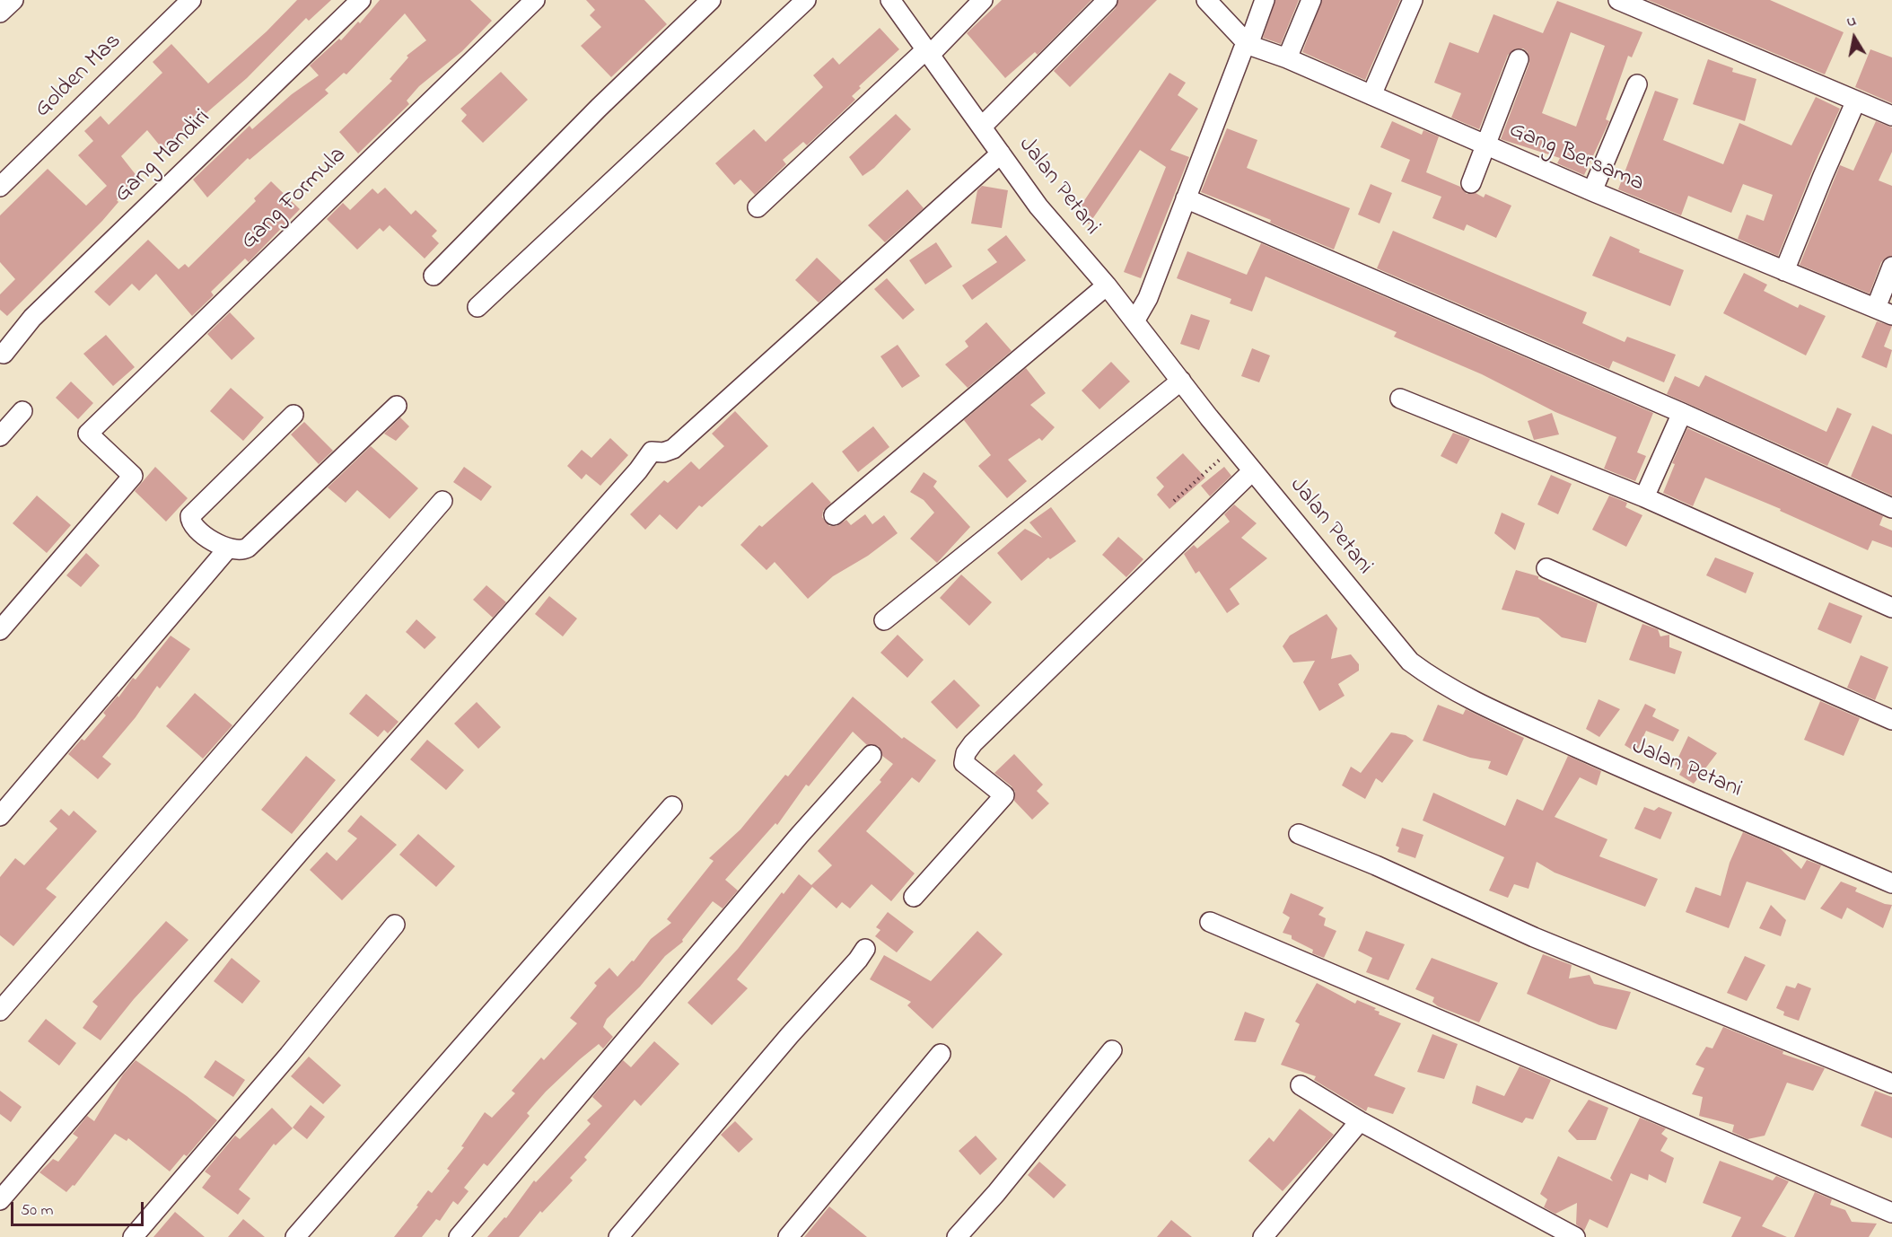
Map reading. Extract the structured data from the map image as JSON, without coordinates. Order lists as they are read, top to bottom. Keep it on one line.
{"streets":{"street":["Golden Mas","Gang Mandiri","Gang Bersama","Jalan Petani","Gang Formula"]},"scale_bar":"50 m","north":"top"}
